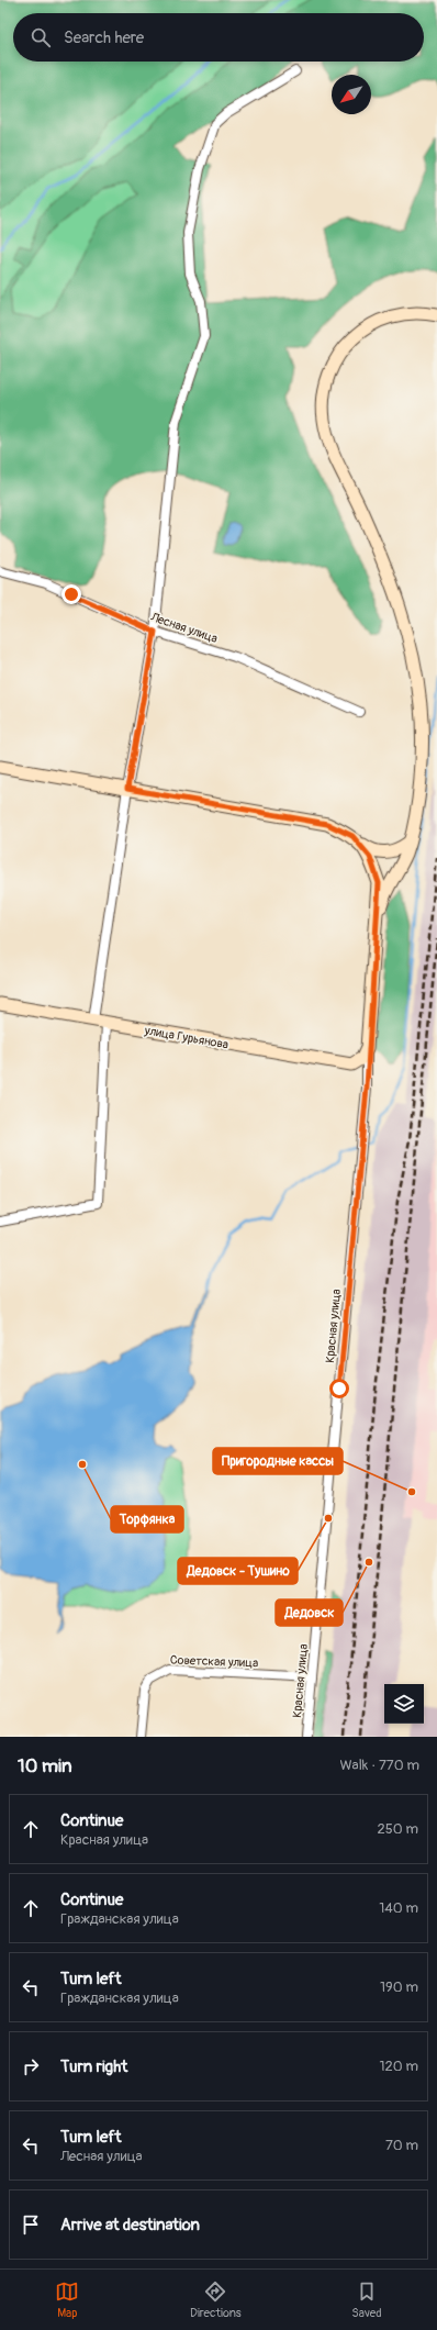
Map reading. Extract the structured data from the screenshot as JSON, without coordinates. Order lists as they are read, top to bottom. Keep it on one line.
{"streets":{"street":["Лесная улица","улица Гурьянова","Красная улица","Советская улица"]},"crossings":[["улица Гурьянова","Красная улица"],["Красная улица","Советская улица"]],"places":["Торфянка","Пригородные кассы","Дедовск - Тушино","Дедовск"],"north":"bottom left","page":{"search":"Search here","heading":["10 min","Walk · 770 m"],"list":[["Continue","Красная улица","250 m"],["Continue","Гражданская улица","140 m"],["Turn left","Гражданская улица","190 m"],["Turn right","120 m"],["Turn left","Лесная улица","70 m"],"Arrive at destination"],"nav":["Map","Directions","Saved"]}}
